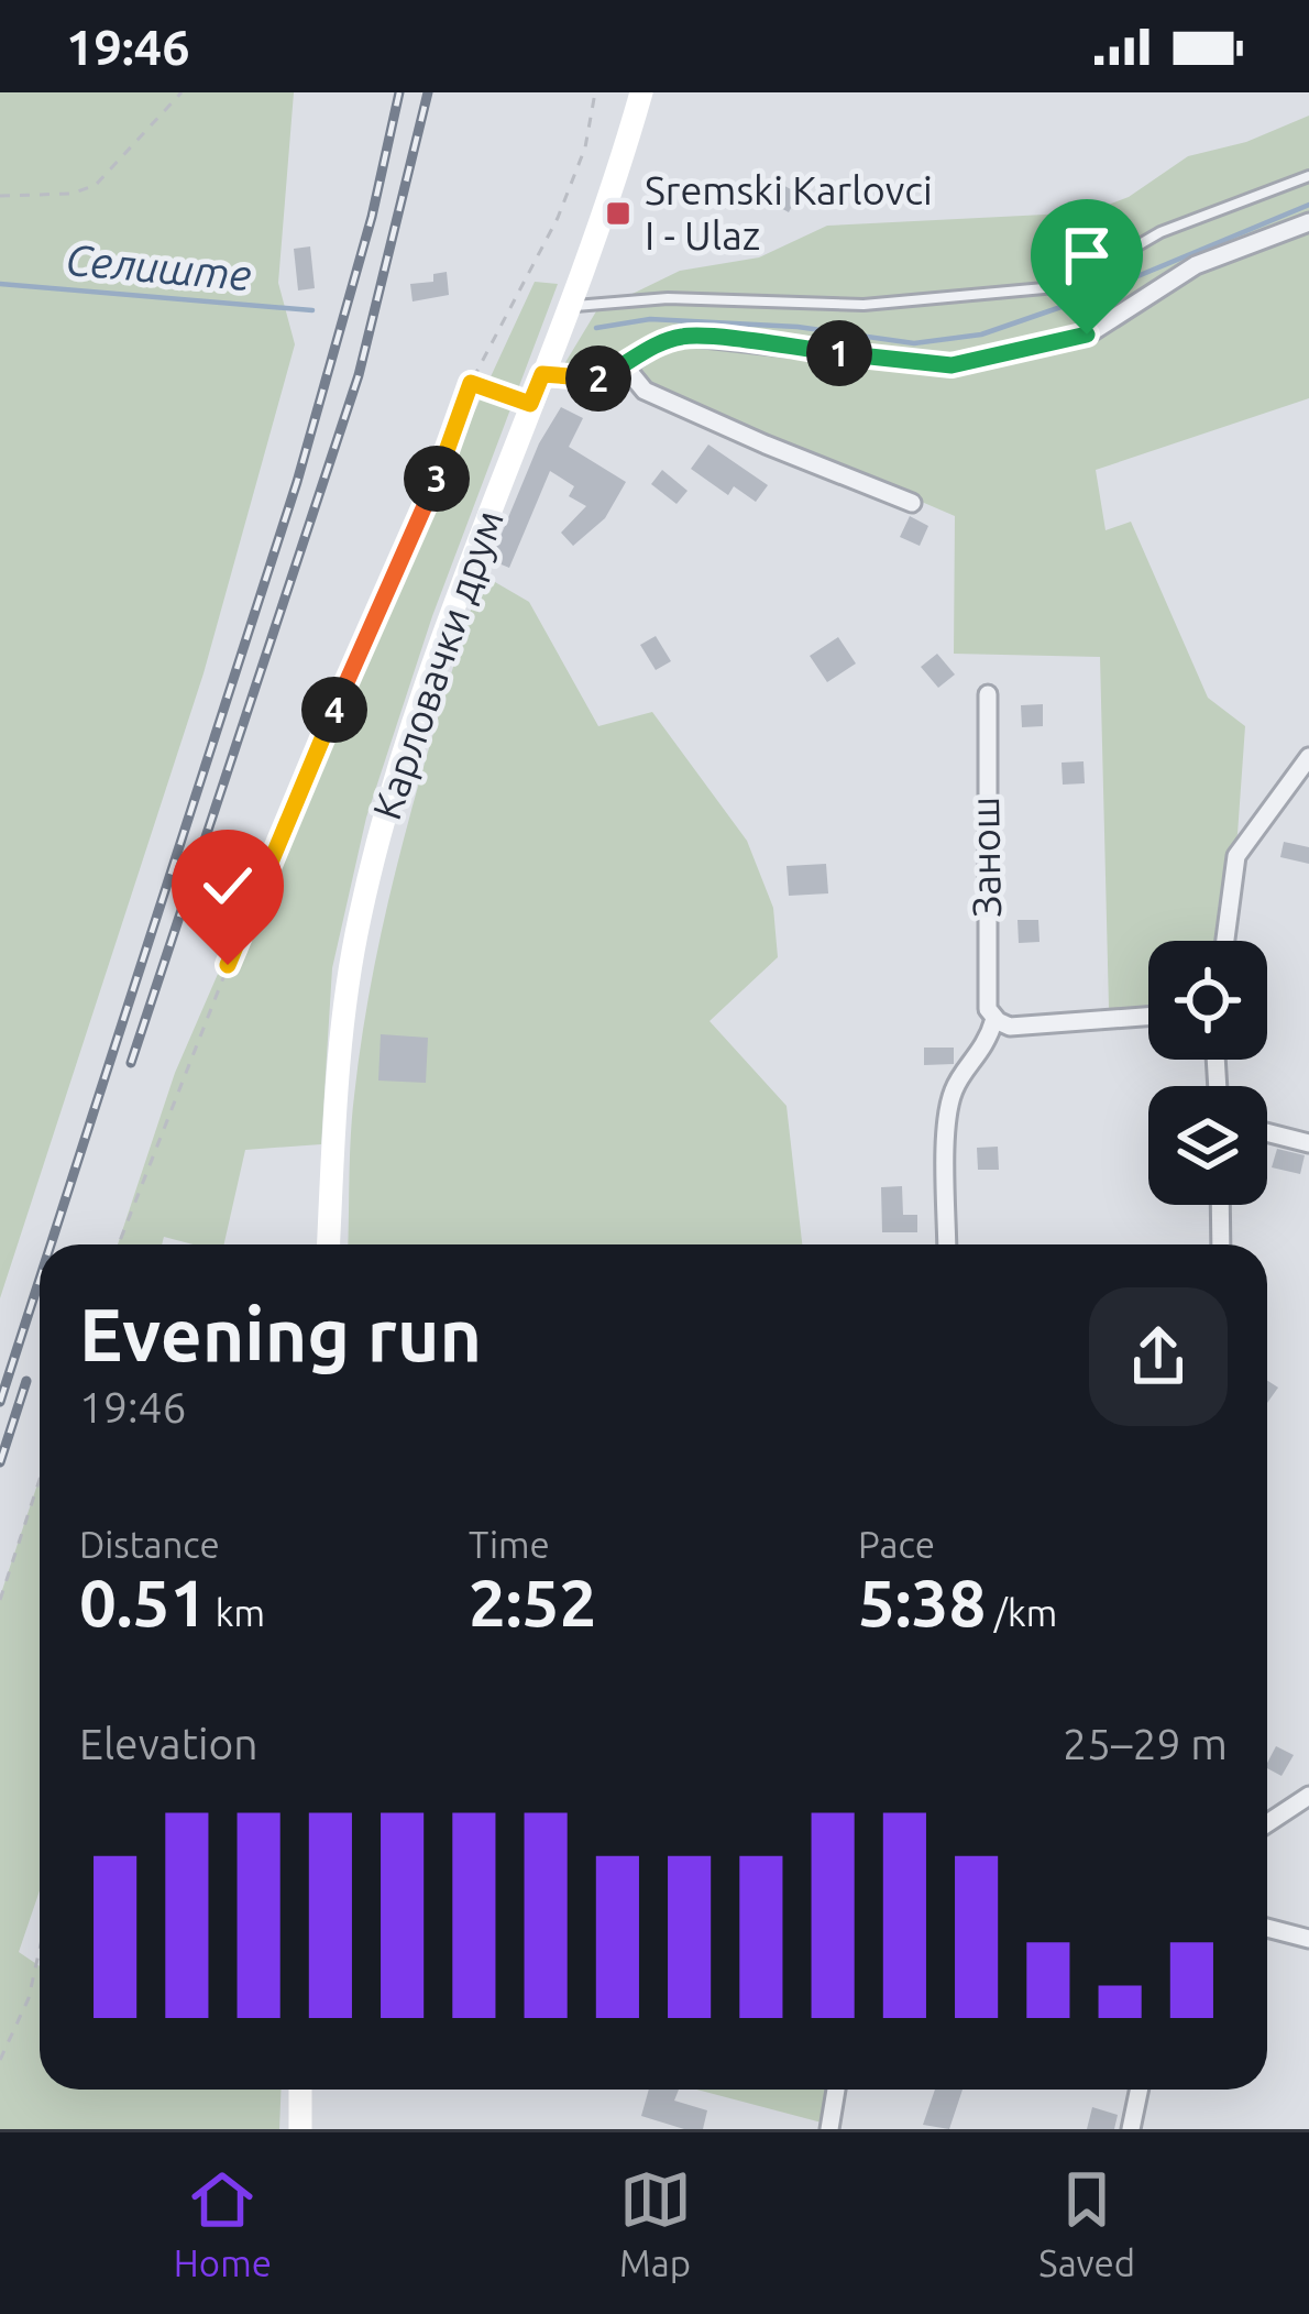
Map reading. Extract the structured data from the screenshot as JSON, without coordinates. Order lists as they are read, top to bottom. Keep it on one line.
{"streets":{"main road":["Карловачки друм"],"street":["Занош"]},"water":["Селиште"],"places":{"transit":["Sremski Karlovci I - Ulaz"]},"page":{"status":"19:46","pins":["1","2","3","4"],"heading":["Evening run","19:46"],"stats":[["Distance","0.51 km"],["Time","2:52"],["Pace","5:38 /km"]],"chart":["Elevation","25–29 m"],"tabs":["Home","Map","Saved"]}}
